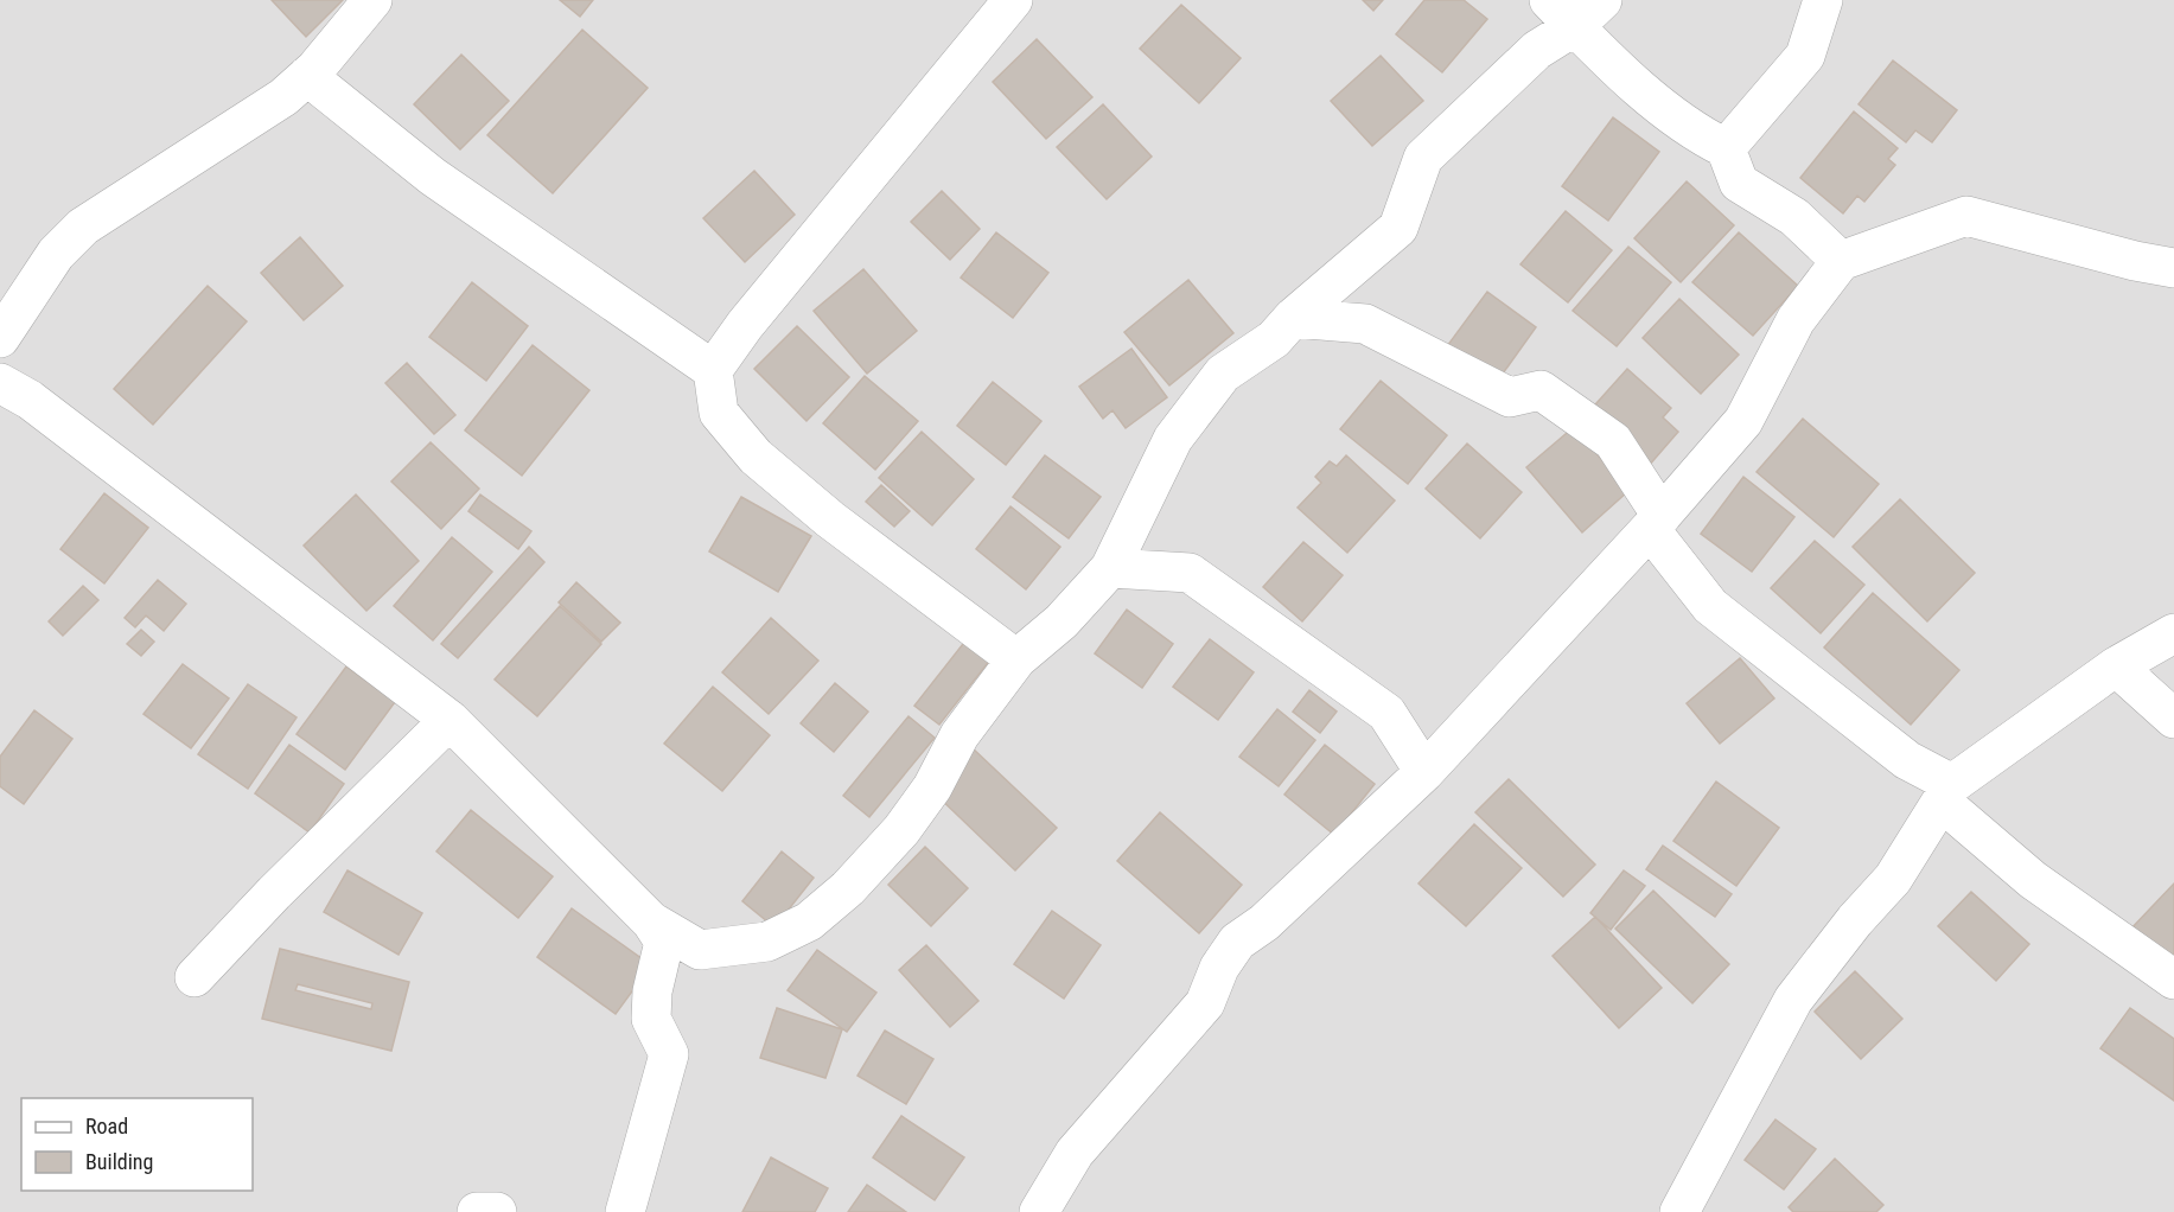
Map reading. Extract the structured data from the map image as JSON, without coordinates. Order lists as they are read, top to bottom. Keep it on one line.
{"legend":["Road","Building"]}
